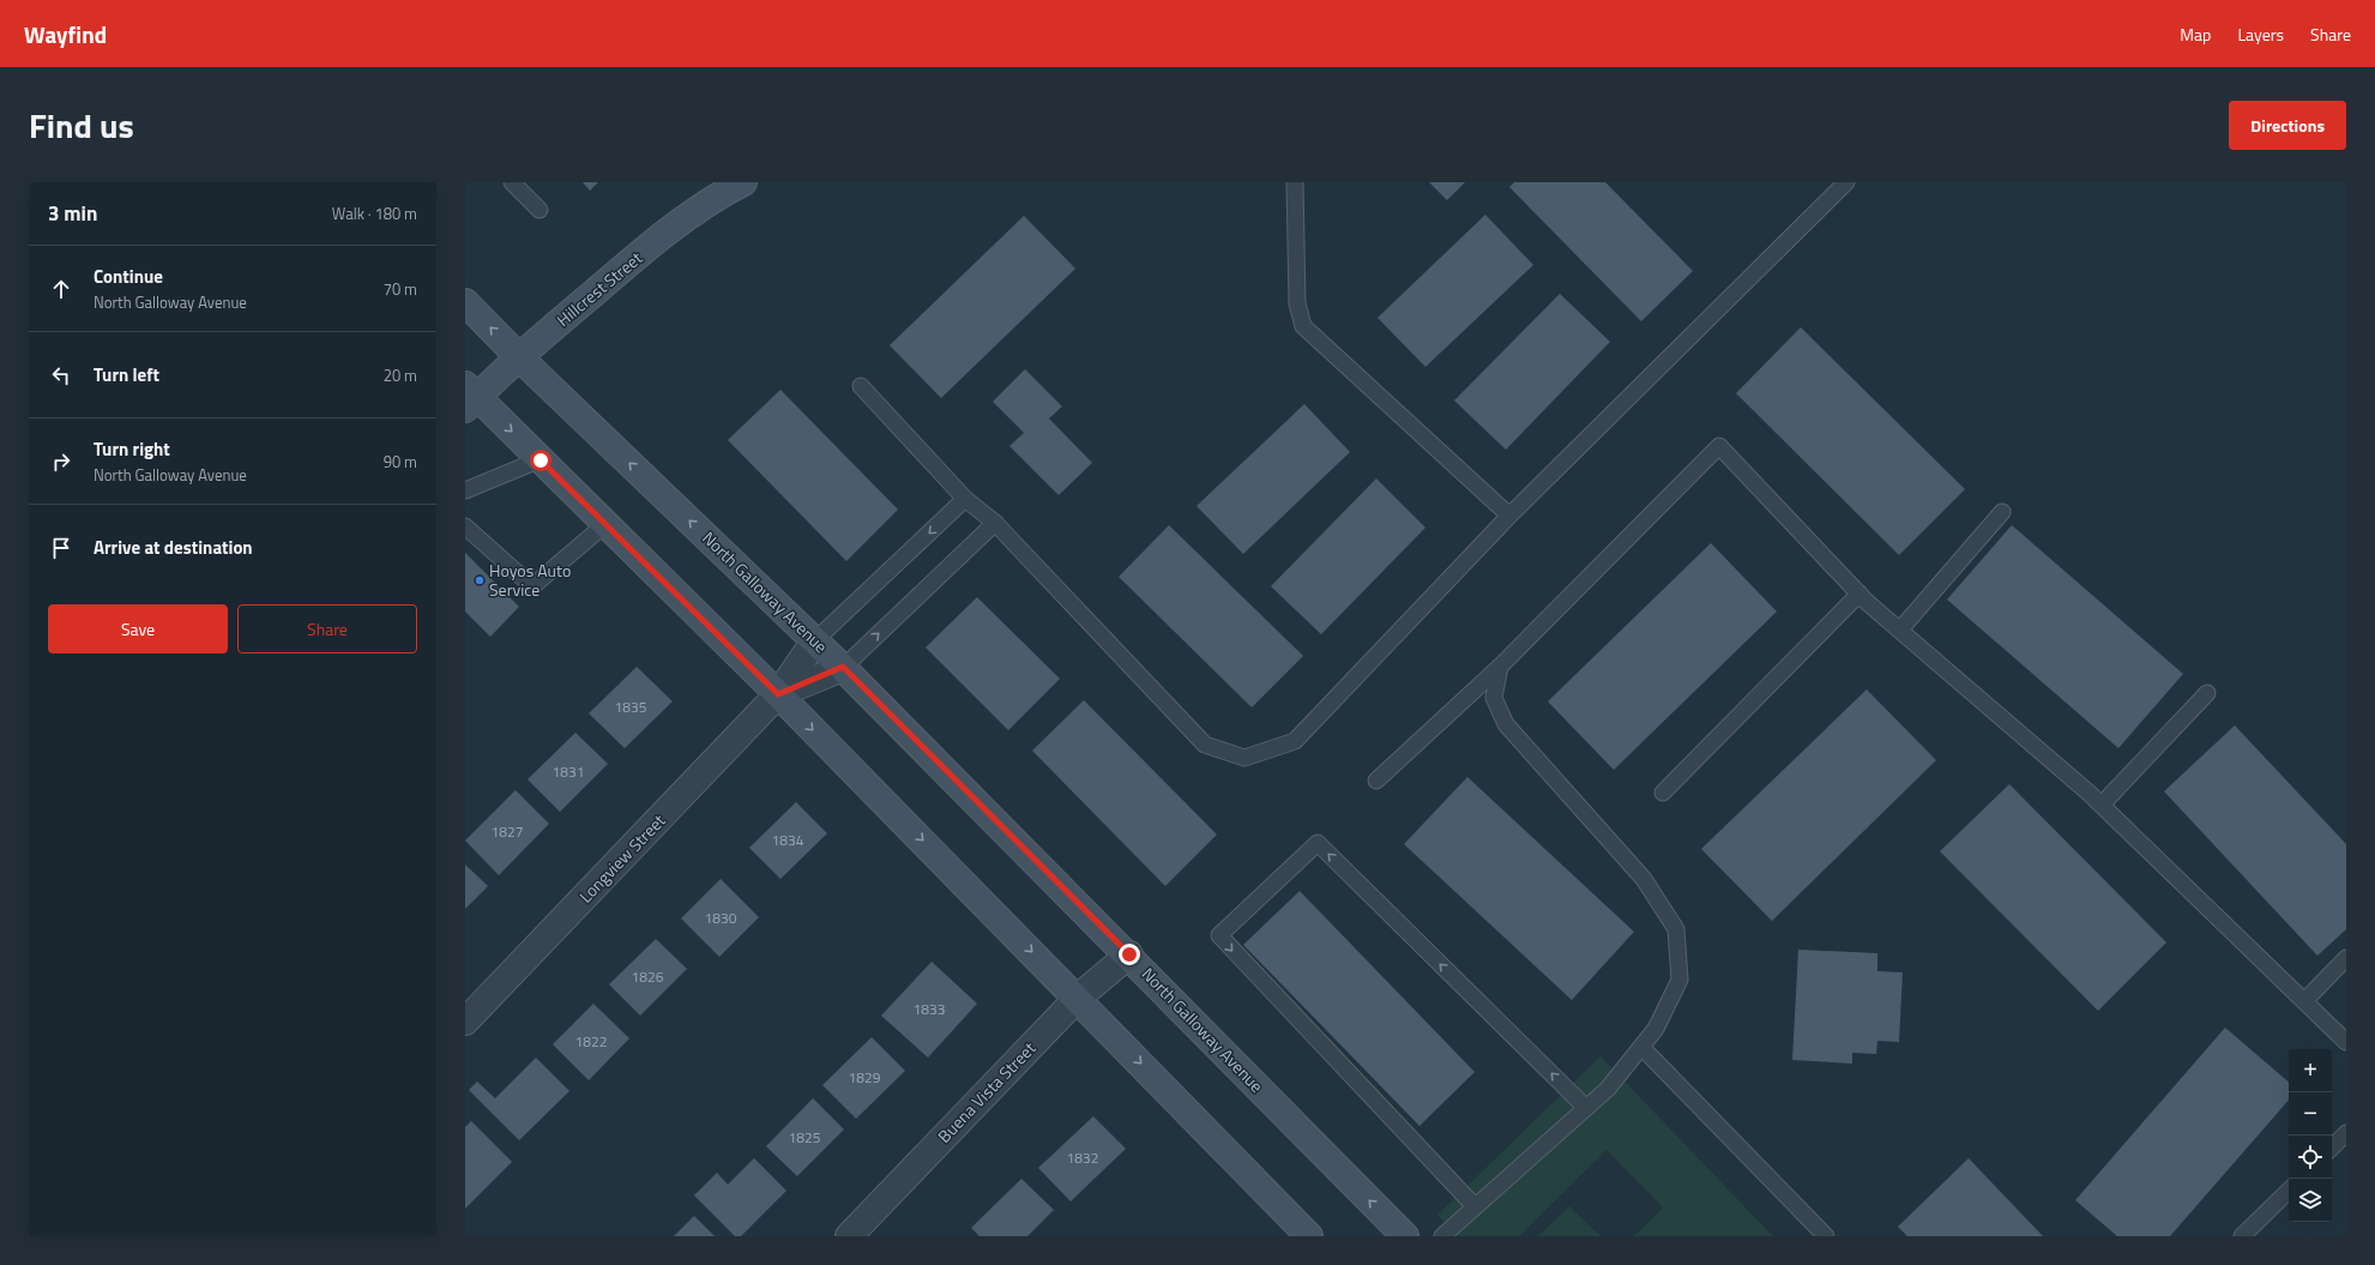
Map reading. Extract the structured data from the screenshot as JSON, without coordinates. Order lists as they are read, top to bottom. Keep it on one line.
{"streets":{"main road":["Hillcrest Street","North Galloway Avenue"],"street":["Longview Street","Buena Vista Street"]},"crossings":[["Hillcrest Street","North Galloway Avenue"],["North Galloway Avenue","Buena Vista Street"]],"places":["Hoyos Auto Service"],"house_numbers":["1835","1831","1827","1834","1830","1826","1833","1822","1829","1825","1832"],"page":{"header":"Wayfind","nav":["Map","Layers","Share"],"title":"Find us","buttons":["Directions",["Save","Share"]],"heading":["3 min","Walk · 180 m"],"list":[["Continue","North Galloway Avenue","70 m"],["Turn left","20 m"],["Turn right","North Galloway Avenue","90 m"],"Arrive at destination"],"map_buttons":["+","−"]}}
